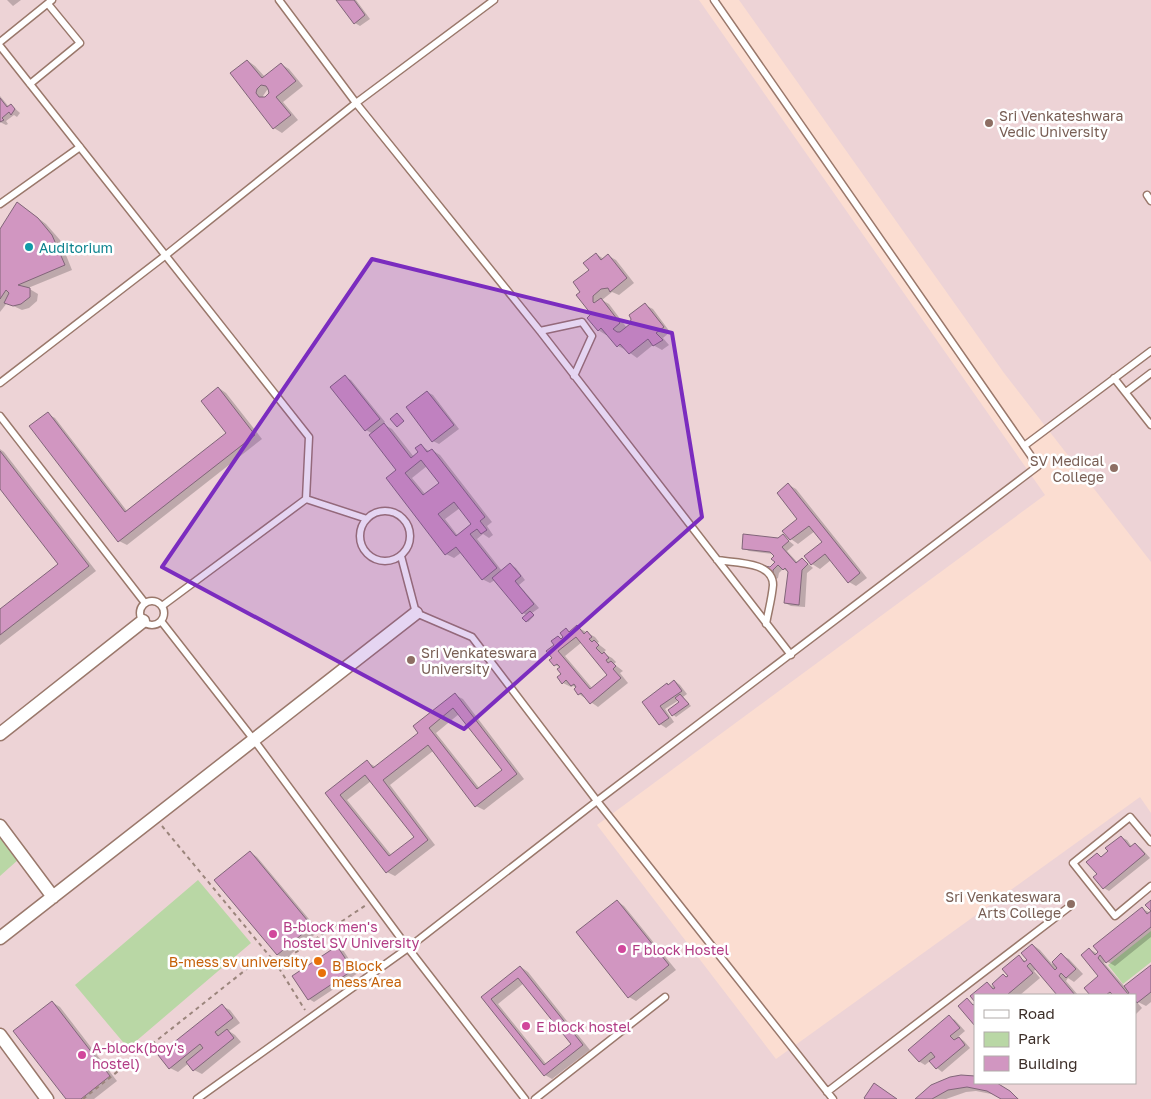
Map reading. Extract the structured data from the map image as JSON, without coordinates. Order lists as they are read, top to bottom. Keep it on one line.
{"places":["Sri Venkateshwara Vedic University","Auditorium","SV Medical College","Sri Venkateswara University","Sri Venkateswara Arts College","B-block men's hostel SV University","F block Hostel","B-mess sv university","B Block mess Area","E block hostel","A-block(boy's hostel)"],"legend":["Road","Park","Building"]}
